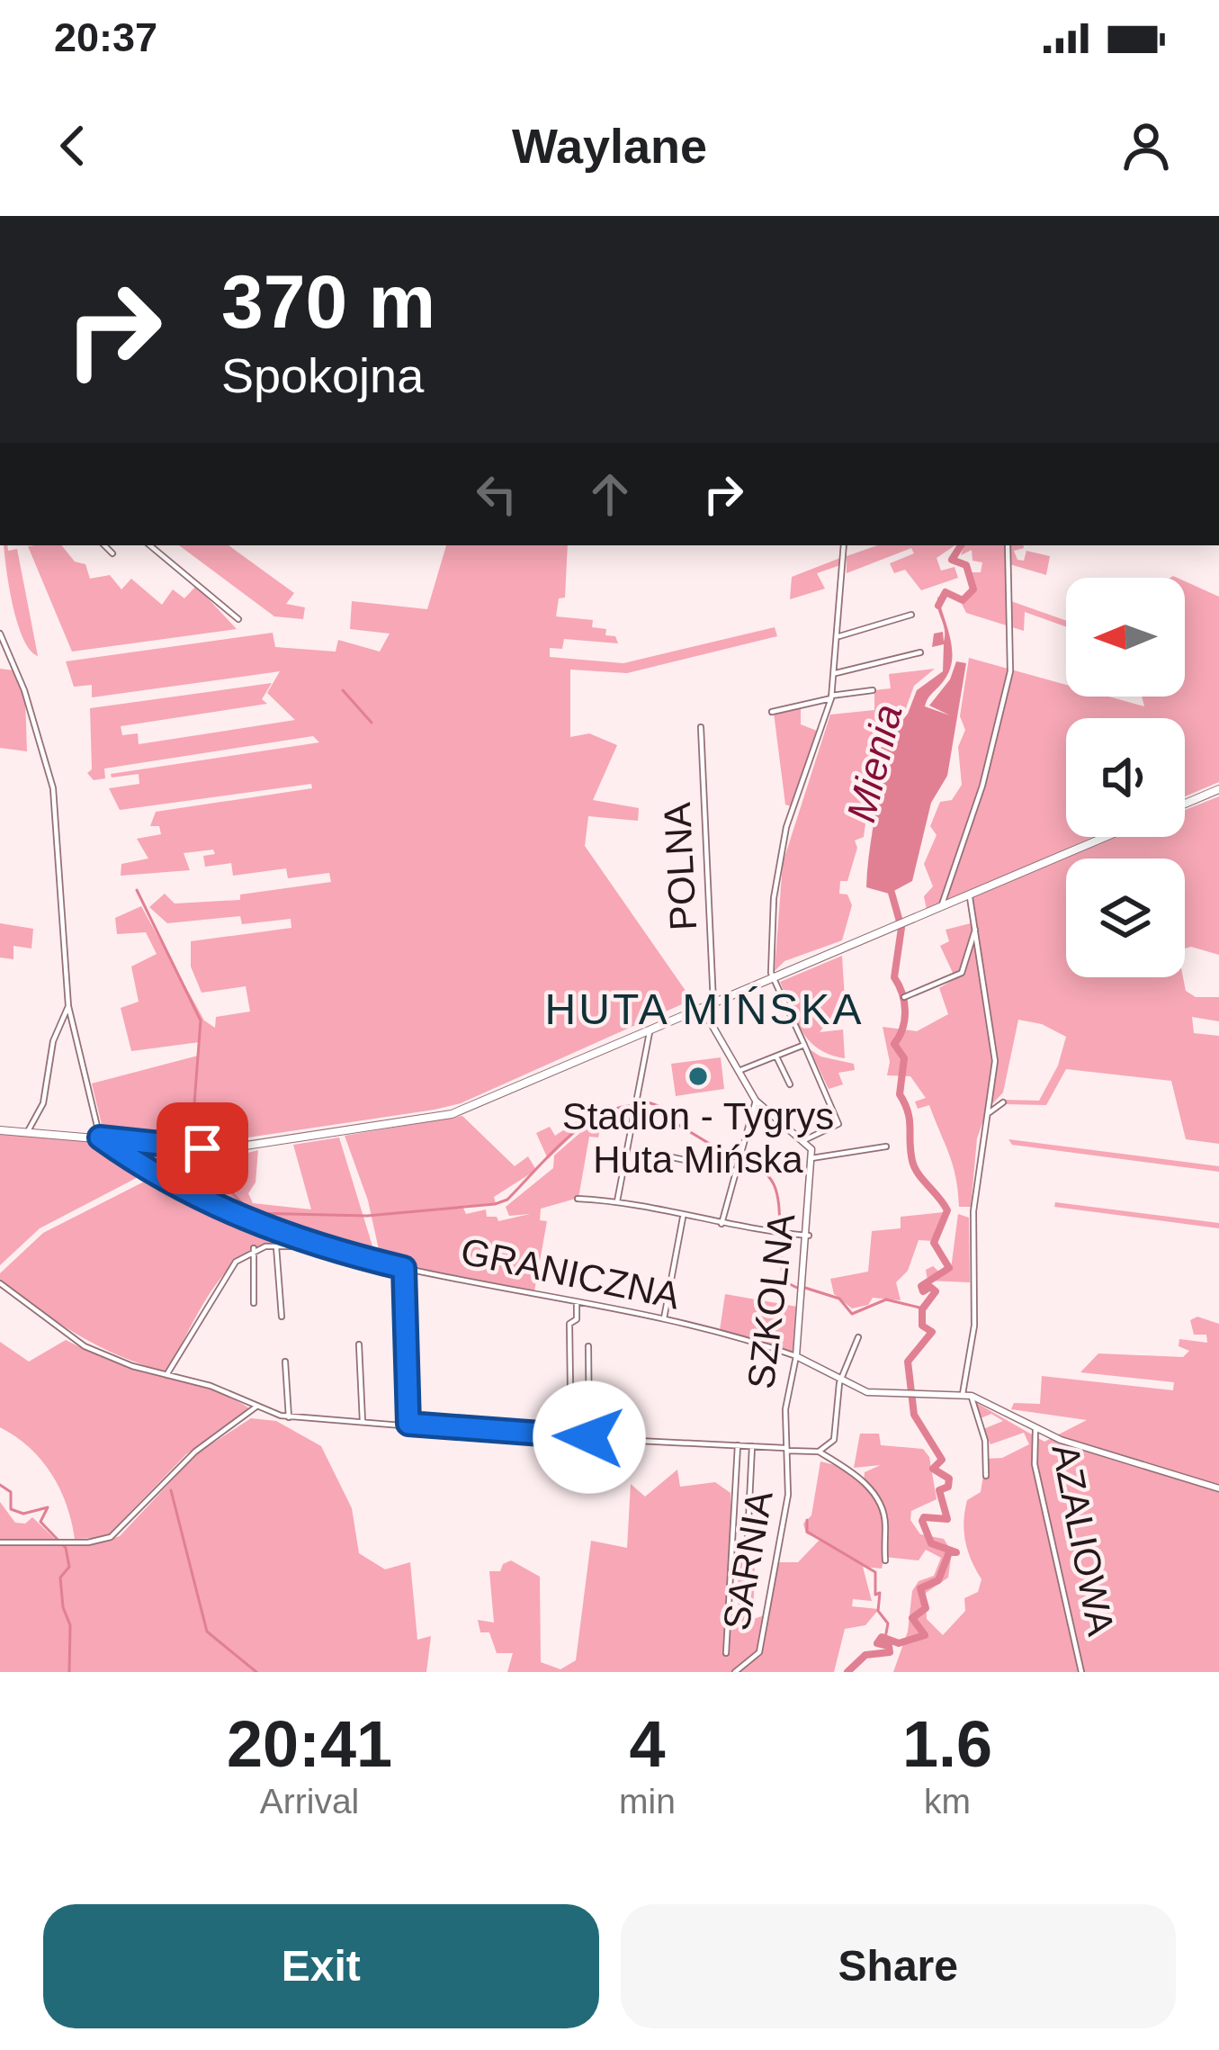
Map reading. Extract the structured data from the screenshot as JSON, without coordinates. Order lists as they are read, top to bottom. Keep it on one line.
{"streets":{"street":["POLNA","GRANICZNA","SZKOLNA","AZALIOWA","SARNIA"]},"crossings":[["GRANICZNA","SZKOLNA"],["SZKOLNA","SARNIA"]],"districts":["HUTA MIŃSKA"],"water":["Mienia"],"places":["Stadion - Tygrys Huta Mińska"],"north":"left","page":{"status":"20:37","header":"Waylane","turn":["370 m","Spokojna"],"eta":["20:41","Arrival","4","min","1.6","km"],"buttons":["Exit","Share"]}}
